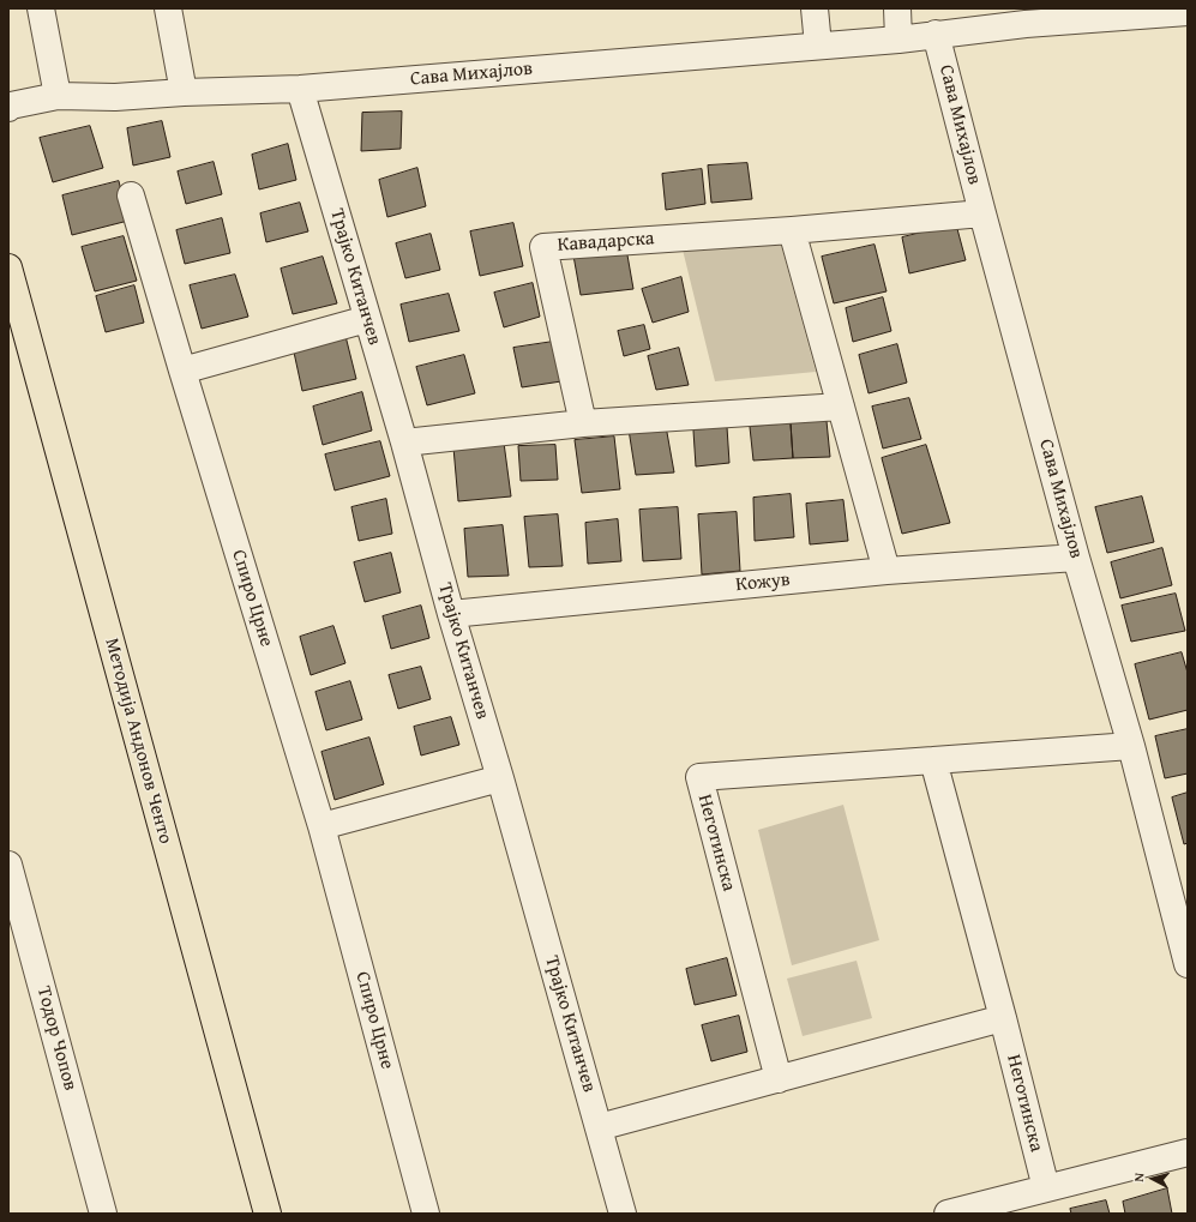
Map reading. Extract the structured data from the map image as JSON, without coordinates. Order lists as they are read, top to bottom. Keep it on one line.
{"streets":{"main road":["Методија Андонов Ченто"],"street":["Сава Михајлов","Кавадарска","Трајко Китанчев","Кожув","Спиро Црне","Неготинска","Тодор Чопов"]},"crossings":[["Сава Михајлов","Кавадарска"],["Сава Михајлов","Трајко Китанчев"],["Сава Михајлов","Кожув"],["Сава Михајлов","Неготинска"],["Трајко Китанчев","Кожув"]],"north":"left"}
